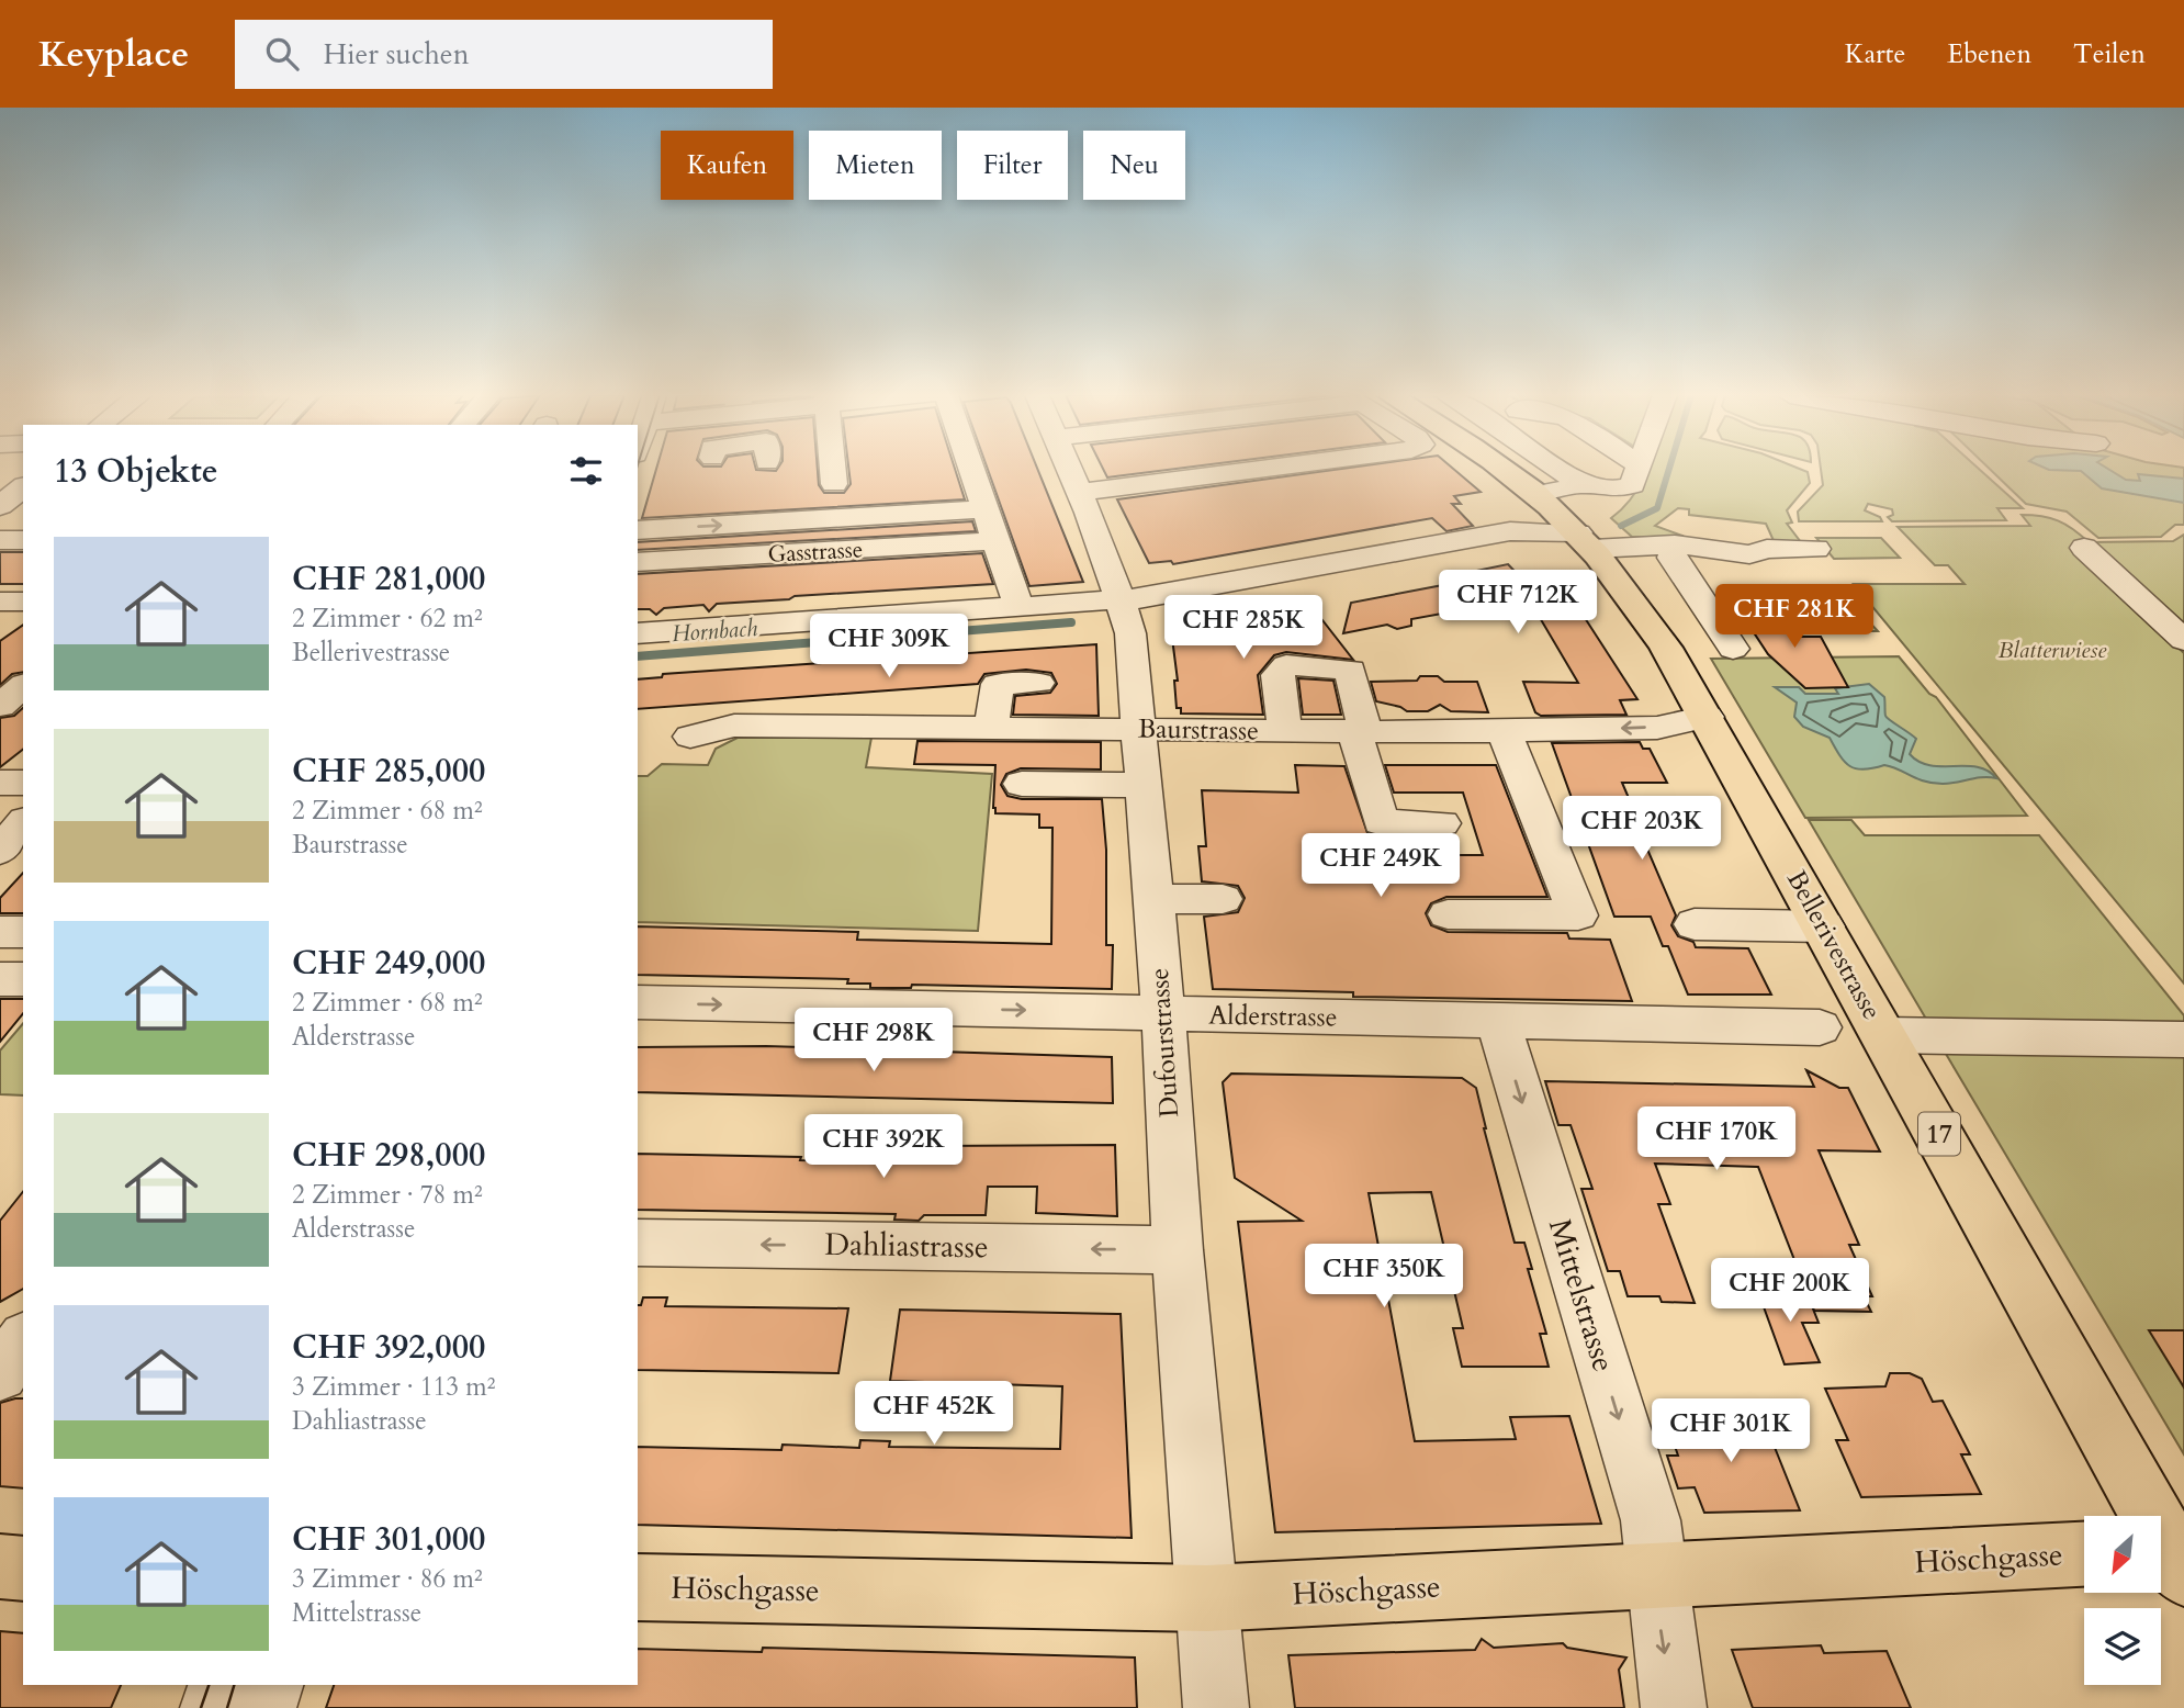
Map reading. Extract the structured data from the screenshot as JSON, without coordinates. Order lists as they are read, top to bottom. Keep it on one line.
{"streets":{"main road":["Bellerivestrasse","17","Höschgasse"],"street":["Gasstrasse","Baurstrasse","Alderstrasse","Dufourstrasse","Dahliastrasse","Mittelstrasse"]},"crossings":[["Baurstrasse","Bellerivestrasse"],["Baurstrasse","Dufourstrasse"],["Alderstrasse","Dufourstrasse"],["Alderstrasse","Mittelstrasse"],["Dufourstrasse","Dahliastrasse"],["Dufourstrasse","Höschgasse"],["Mittelstrasse","Höschgasse"]],"one_way":["Alderstrasse","Dahliastrasse","Mittelstrasse"],"water":["Hornbach"],"parks":["Blatterwiese"],"north":"bottom left","page":{"header":"Keyplace","search":"Hier suchen","nav":["Karte","Ebenen","Teilen"],"chip":["Kaufen","Mieten","Filter","Neu"],"heading":"13 Objekte","list":[{"name":"CHF 281,000","note":"2 Zimmer · 62 m² · Bellerivestrasse"},{"name":"CHF 285,000","note":"2 Zimmer · 68 m² · Baurstrasse"},{"name":"CHF 249,000","note":"2 Zimmer · 68 m² · Alderstrasse"},{"name":"CHF 298,000","note":"2 Zimmer · 78 m² · Alderstrasse"},{"name":"CHF 392,000","note":"3 Zimmer · 113 m² · Dahliastrasse"},{"name":"CHF 301,000","note":"3 Zimmer · 86 m² · Mittelstrasse"}],"price":["CHF 712K","CHF 281K","CHF 285K","CHF 309K","CHF 203K","CHF 249K","CHF 298K","CHF 170K","CHF 392K","CHF 350K","CHF 200K","CHF 452K","CHF 301K"]}}
